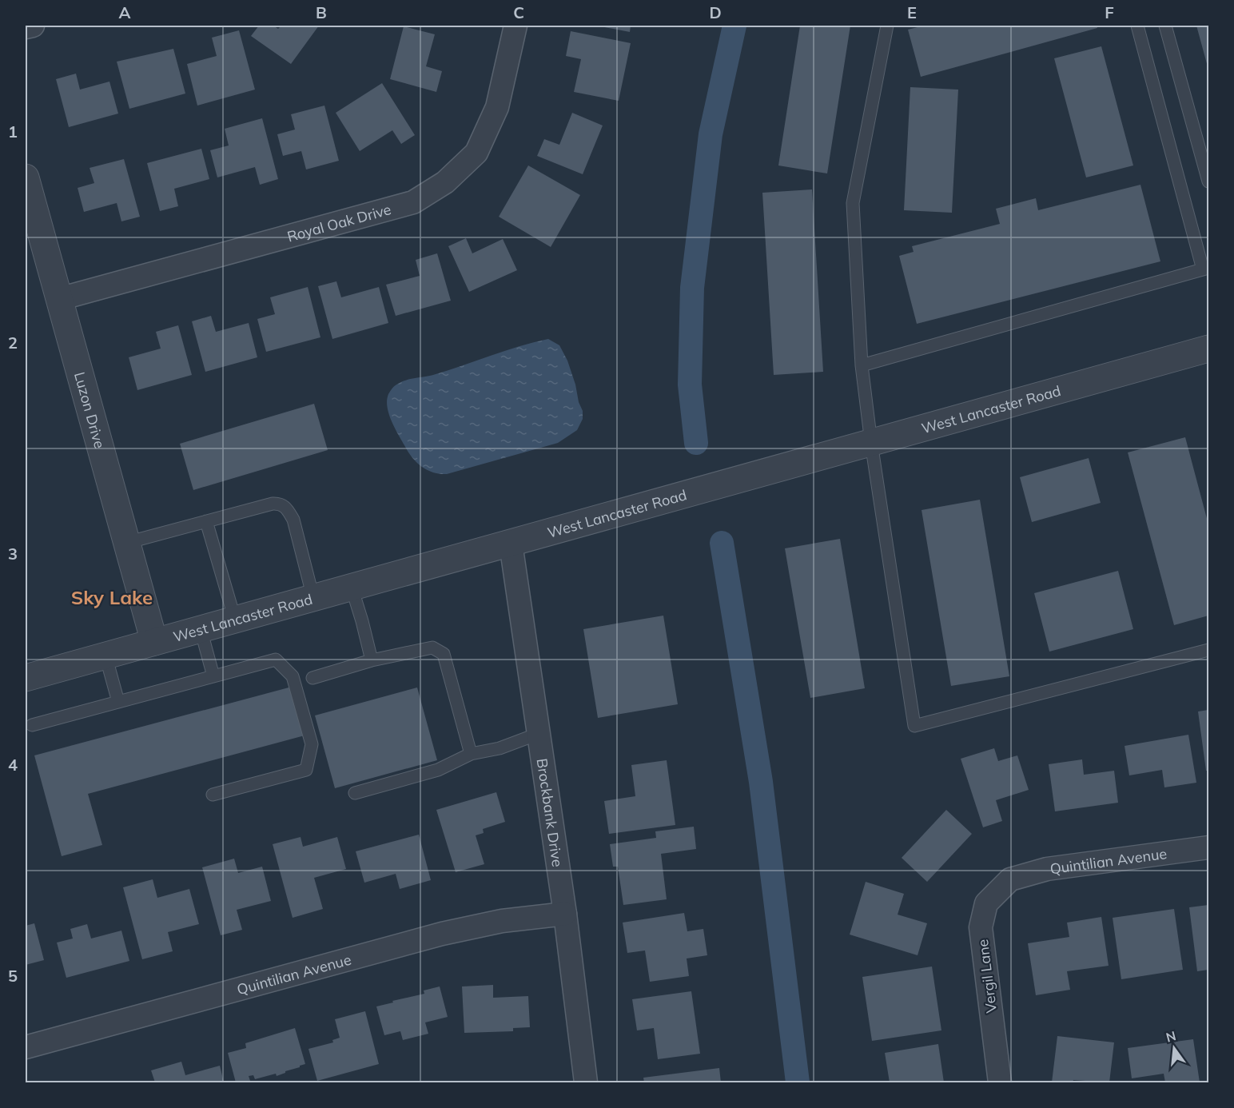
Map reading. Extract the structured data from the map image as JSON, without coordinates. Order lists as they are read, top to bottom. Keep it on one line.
{"streets":{"street":["Royal Oak Drive","Luzon Drive","West Lancaster Road","Brockbank Drive","Quintilian Avenue","Vergil Lane"]},"crossings":[["Royal Oak Drive","Luzon Drive"],["Luzon Drive","West Lancaster Road"],["West Lancaster Road","Brockbank Drive"],["Brockbank Drive","Quintilian Avenue"],["Quintilian Avenue","Vergil Lane"]],"districts":["Sky Lake"],"north":"top","grid":{"columns":["A","B","C","D","E","F"],"rows":["1","2","3","4","5"]}}
